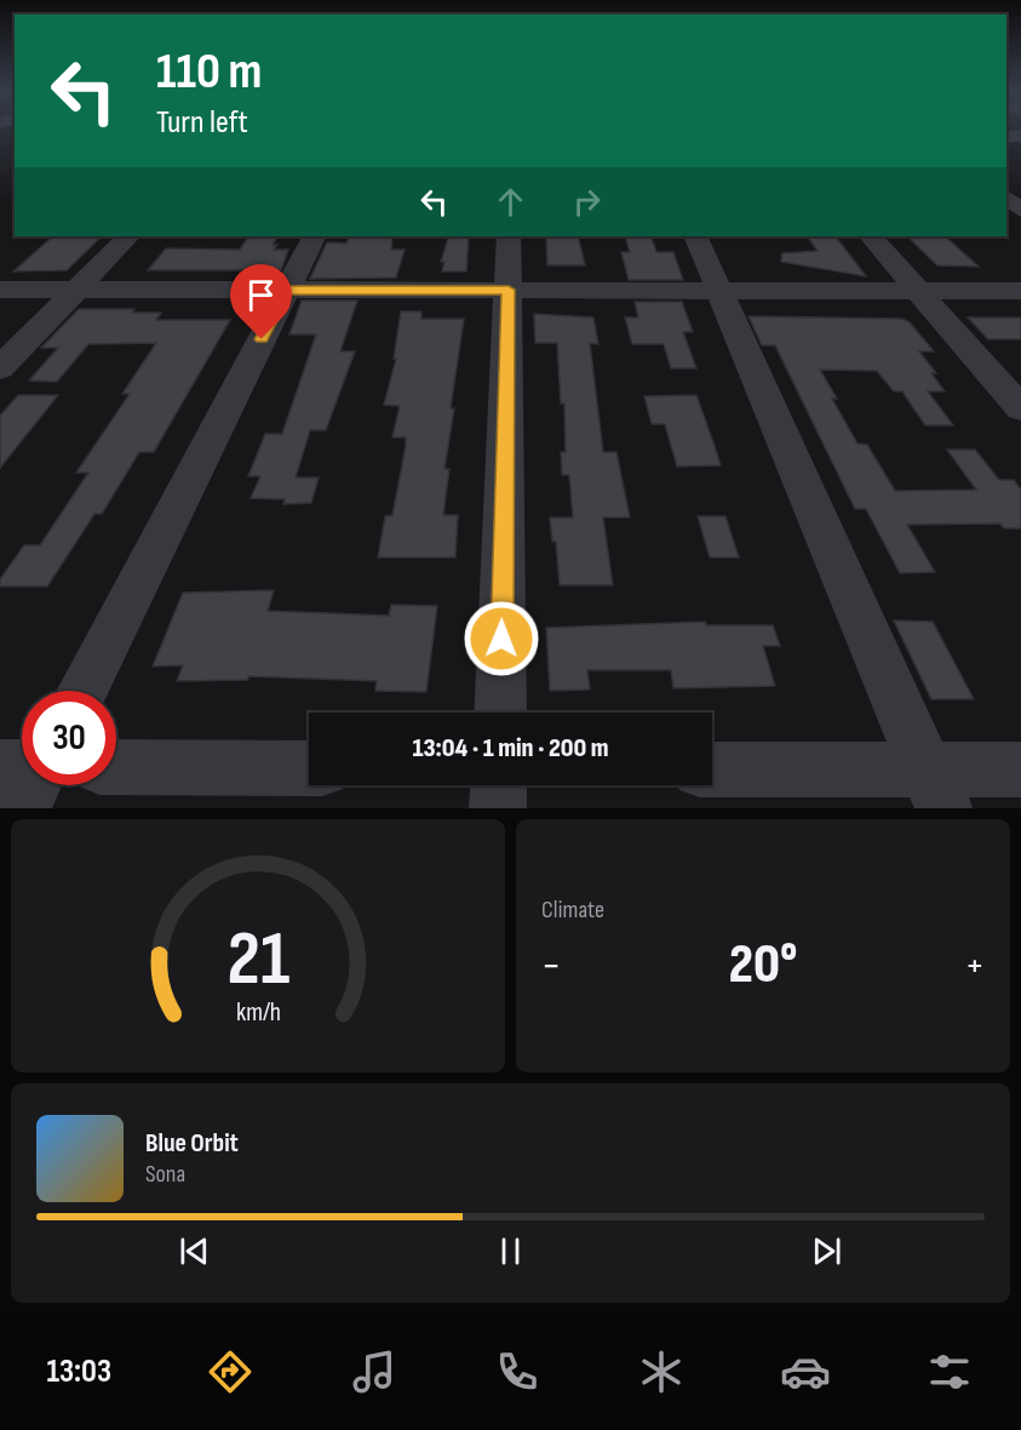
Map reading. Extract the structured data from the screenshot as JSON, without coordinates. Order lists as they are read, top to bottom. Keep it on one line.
{"page":{"turn":["110 m","Turn left"],"limit":"30","trip":"13:04 · 1 min · 200 m","tile":"Climate","heat":["−","20°","+"],"song":["Blue Orbit","Sona"],"tabs":"13:03","gauge":["21","km/h"]}}
